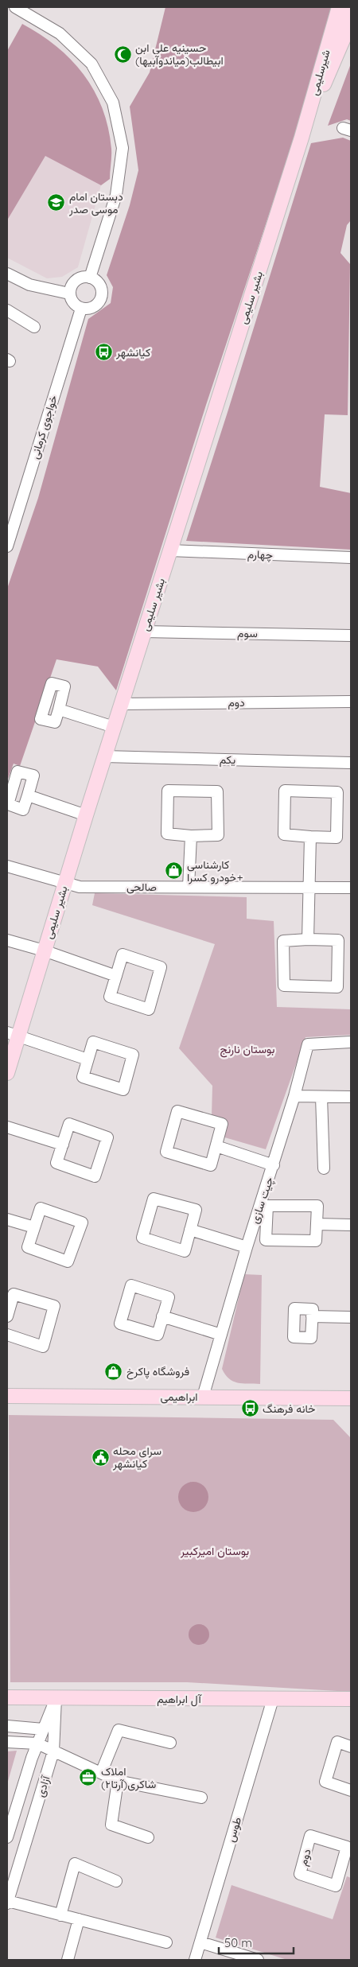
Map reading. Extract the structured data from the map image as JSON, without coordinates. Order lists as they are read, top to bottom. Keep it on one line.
{"streets":{"main road":["شیرسلیمی","بشیر سلیمی","ابراهیمی","آل ابراهیم"],"street":["خواجوی کرمانی","چهارم","سوم","دوم","یکم","صالحی","چیت سازی","آزادی","طوس"]},"crossings":[["شیرسلیمی","بشیر سلیمی"],["بشیر سلیمی","چهارم"],["بشیر سلیمی","سوم"],["بشیر سلیمی","دوم"],["بشیر سلیمی","یکم"],["بشیر سلیمی","صالحی"],["چیت سازی","ابراهیمی"],["آل ابراهیم","آزادی"],["آل ابراهیم","طوس"]],"parks":["بوستان نارنج","بوستان امیرکبیر"],"places":{"mosque":["حسینیه علی ابن ابیطالب(میاندوآبیها)"],"school or university":["دبستان امام موسی صدر"],"bus stop":["کیانشهر","خانه فرهنگ"],"shop":["کارشناسی خودرو کسرا+","فروشگاه پاکرخ"],"public building":["سرای محله کیانشهر"],"office":["املاک شاکری(آرتا۲)"]},"scale_bar":"50 m"}
